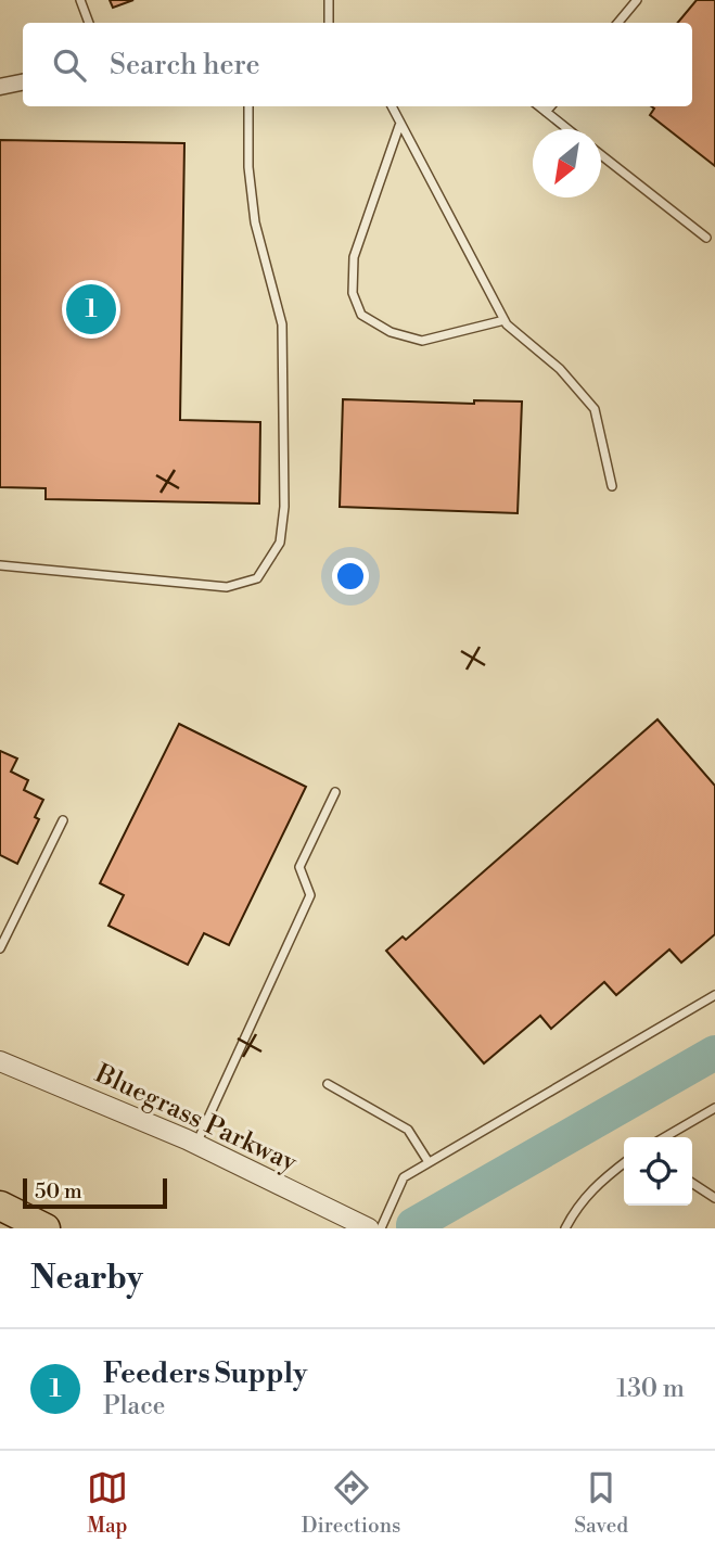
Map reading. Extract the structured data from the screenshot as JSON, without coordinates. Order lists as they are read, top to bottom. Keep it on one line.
{"streets":{"street":["Bluegrass Parkway"]},"scale_bar":"50 m","north":"bottom left","page":{"search":"Search here","pins":"1","scale":"50 m","heading":"Nearby","list":[{"mark":"1","name":"Feeders Supply","note":"Place","value":"130 m"}],"nav":["Map","Directions","Saved"]}}
